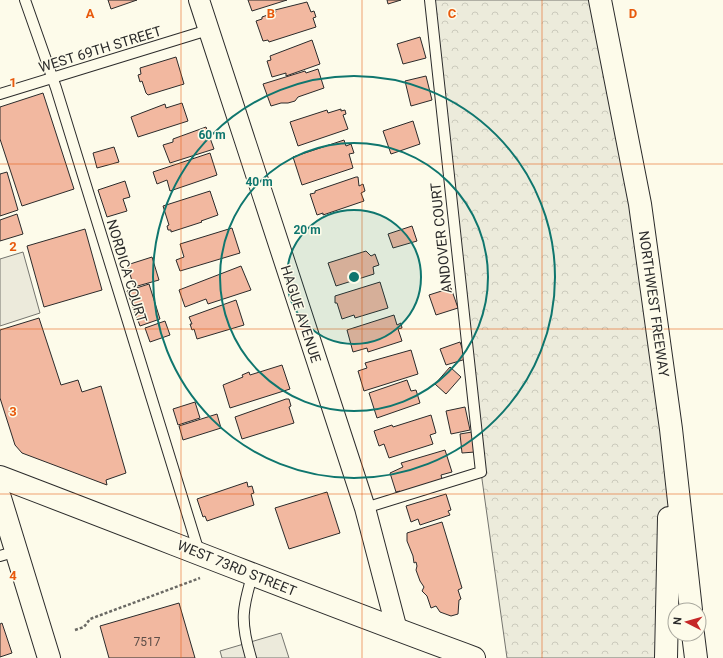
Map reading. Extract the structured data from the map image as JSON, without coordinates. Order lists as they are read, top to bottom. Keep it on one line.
{"streets":{"main road":["NORTHWEST FREEWAY","WEST 73RD STREET"],"street":["HAGUE AVENUE"],"lane":["WEST 69TH STREET","ANDOVER COURT","NORDICA COURT"]},"crossings":[["WEST 69TH STREET","NORDICA COURT"],["WEST 69TH STREET","HAGUE AVENUE"],["ANDOVER COURT","HAGUE AVENUE"],["NORDICA COURT","WEST 73RD STREET"],["HAGUE AVENUE","WEST 73RD STREET"]],"house_numbers":["7517"],"north":"left","grid":{"columns":["A","B","C","D"],"rows":["1","2","3","4"]},"rings":["60 m","40 m","20 m"]}
